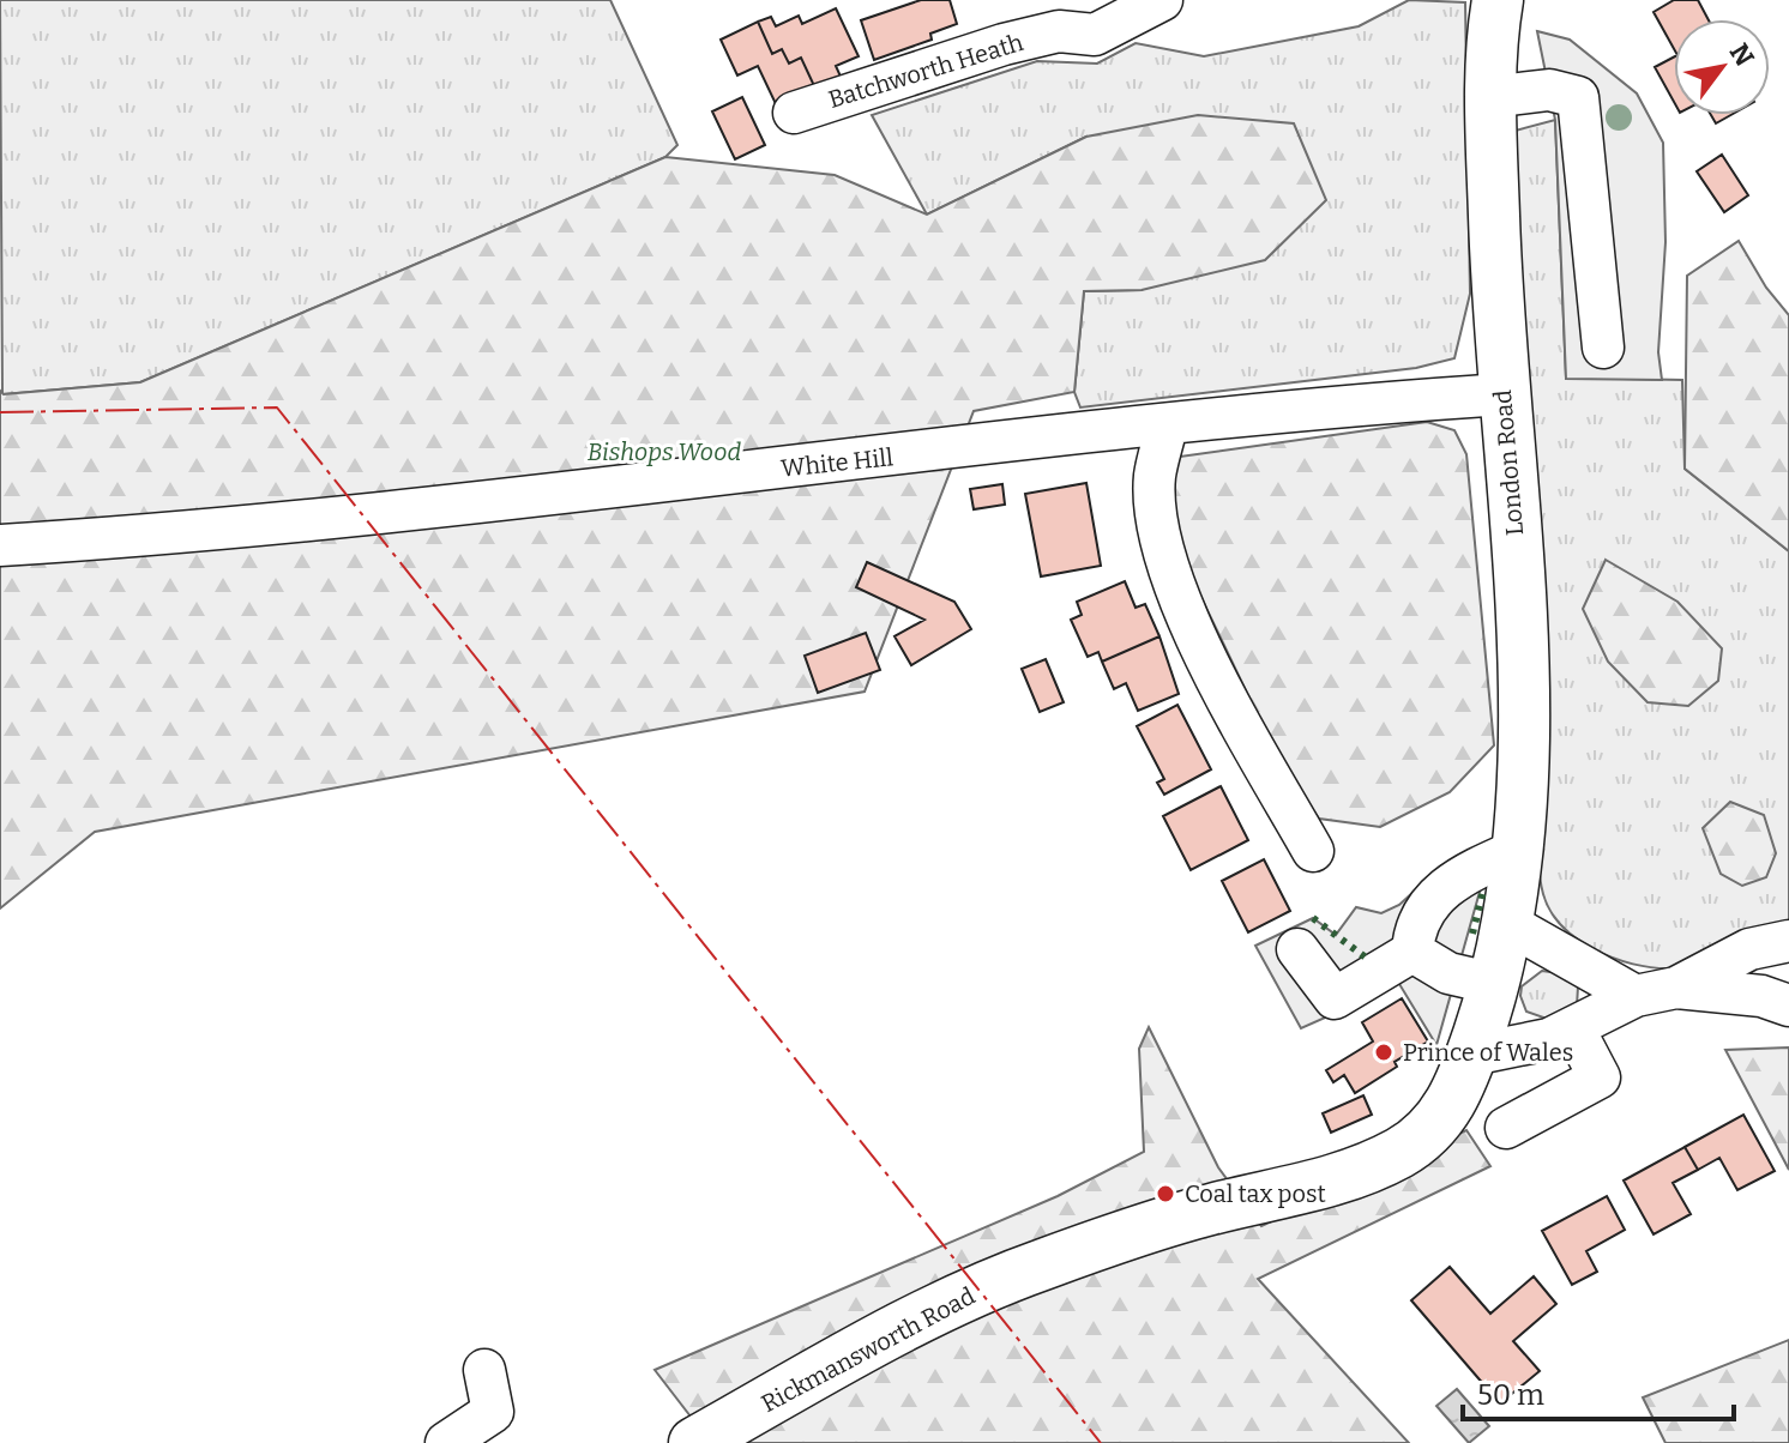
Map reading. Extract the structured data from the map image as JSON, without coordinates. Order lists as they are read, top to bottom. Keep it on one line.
{"streets":{"main road":["London Road","Rickmansworth Road"],"street":["Batchworth Heath","White Hill"]},"crossings":[["White Hill","London Road"],["London Road","Rickmansworth Road"]],"parks":["Bishops Wood"],"places":["Prince of Wales","Coal tax post"],"scale_bar":"50 m","north":"top right"}
